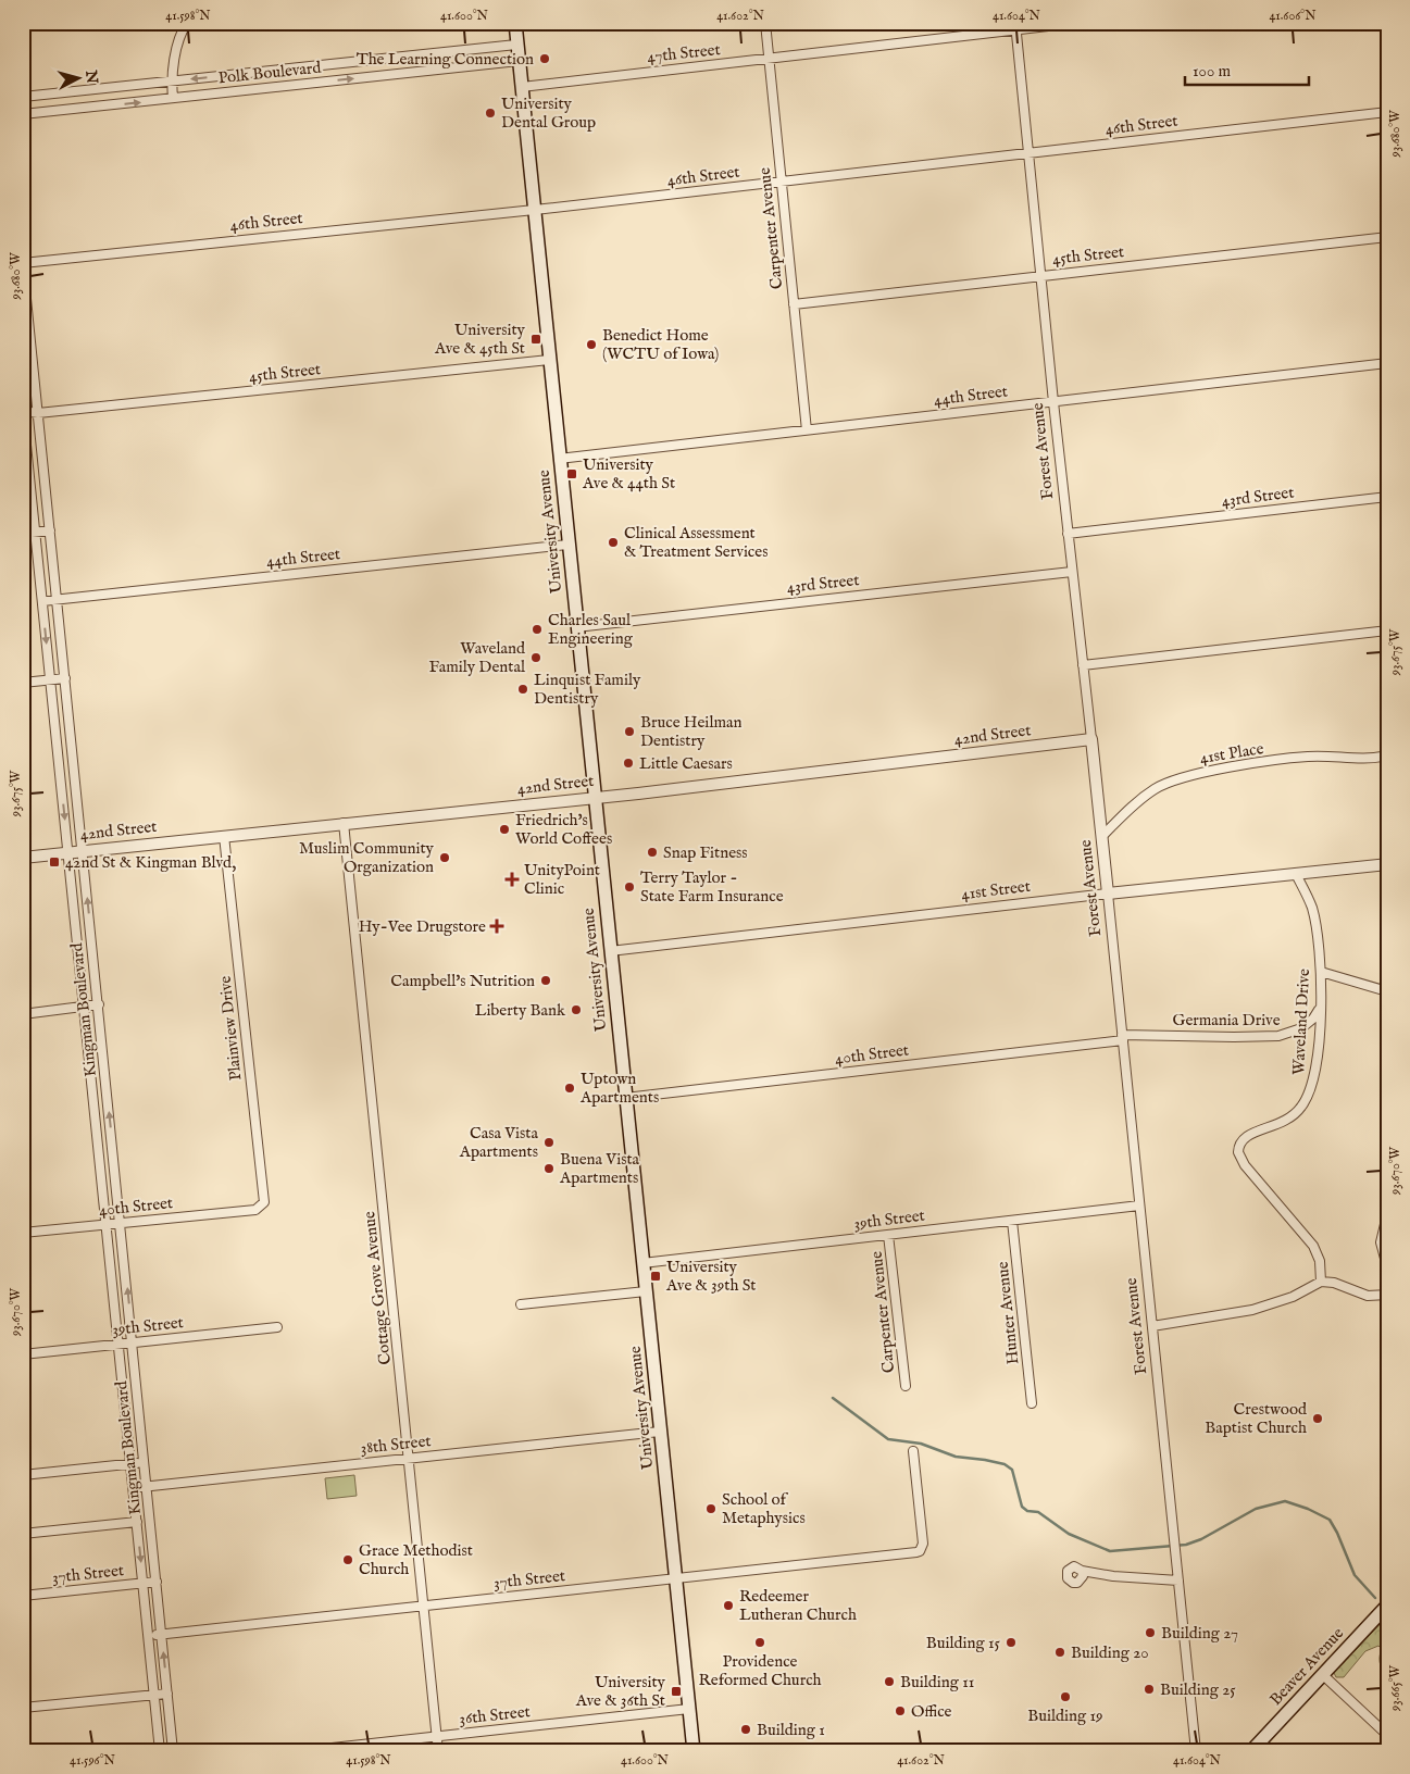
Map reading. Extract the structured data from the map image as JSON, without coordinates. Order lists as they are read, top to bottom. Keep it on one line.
{"streets":{"main road":["University Avenue","Beaver Avenue"],"street":["47th Street","Polk Boulevard","46th Street","Carpenter Avenue","45th Street","44th Street","Forest Avenue","43rd Street","42nd Street","41st Place","41st Street","Kingman Boulevard","Germania Drive","Waveland Drive","Plainview Drive","40th Street","39th Street","Cottage Grove Avenue","Hunter Avenue","38th Street","37th Street","36th Street"]},"crossings":[["47th Street","Carpenter Avenue"],["47th Street","Forest Avenue"],["47th Street","University Avenue"],["Polk Boulevard","University Avenue"],["46th Street","Carpenter Avenue"],["46th Street","Forest Avenue"],["46th Street","University Avenue"],["46th Street","Kingman Boulevard"],["Carpenter Avenue","45th Street"],["Carpenter Avenue","44th Street"],["Carpenter Avenue","39th Street"],["45th Street","Forest Avenue"],["45th Street","University Avenue"],["45th Street","Kingman Boulevard"],["44th Street","Forest Avenue"],["44th Street","University Avenue"],["44th Street","Kingman Boulevard"],["Forest Avenue","43rd Street"],["Forest Avenue","42nd Street"],["Forest Avenue","41st Place"],["Forest Avenue","41st Street"],["Forest Avenue","Germania Drive"],["Forest Avenue","40th Street"],["Forest Avenue","39th Street"],["43rd Street","University Avenue"],["University Avenue","42nd Street"],["University Avenue","41st Street"],["University Avenue","40th Street"],["University Avenue","39th Street"],["University Avenue","38th Street"],["University Avenue","37th Street"],["University Avenue","36th Street"],["42nd Street","Kingman Boulevard"],["42nd Street","Plainview Drive"],["42nd Street","Cottage Grove Avenue"],["41st Street","Waveland Drive"],["Kingman Boulevard","40th Street"],["Kingman Boulevard","39th Street"],["Kingman Boulevard","38th Street"],["Kingman Boulevard","37th Street"],["Germania Drive","Waveland Drive"],["Germania Drive","40th Street"],["Plainview Drive","40th Street"],["39th Street","Hunter Avenue"],["Cottage Grove Avenue","38th Street"],["Cottage Grove Avenue","37th Street"],["Cottage Grove Avenue","36th Street"]],"places":{"other":["The Learning Connection","University Dental Group","Benedict Home (WCTU of Iowa)","Clinical Assessment & Treatment Services","Charles Saul Engineering","Waveland Family Dental","Linquist Family Dentistry","Bruce Heilman Dentistry","Little Caesars","Friedrich's World Coffees","Snap Fitness","Muslim Community Organization","Terry Taylor - State Farm Insurance","Campbell's Nutrition","Liberty Bank","Uptown Apartments","Casa Vista Apartments","Buena Vista Apartments","Crestwood Baptist Church","School of Metaphysics","Grace Methodist Church","Redeemer Lutheran Church","Building 27","Providence Reformed Church","Building 15","Building 20","Building 11","Building 25","Building 19","Office","Building 1"],"transit":["University Ave & 45th St","University Ave & 44th St","42nd St & Kingman Blvd,","University Ave & 39th St","University Ave & 36th St"],"health":["UnityPoint Clinic","Hy-Vee Drugstore"]},"scale_bar":"100 m","north":"right","coordinates":["41.598°N","41.600°N","41.602°N","41.604°N","41.606°N","93.680°W","93.675°W","93.670°W","93.665°W","41.596°N"]}
